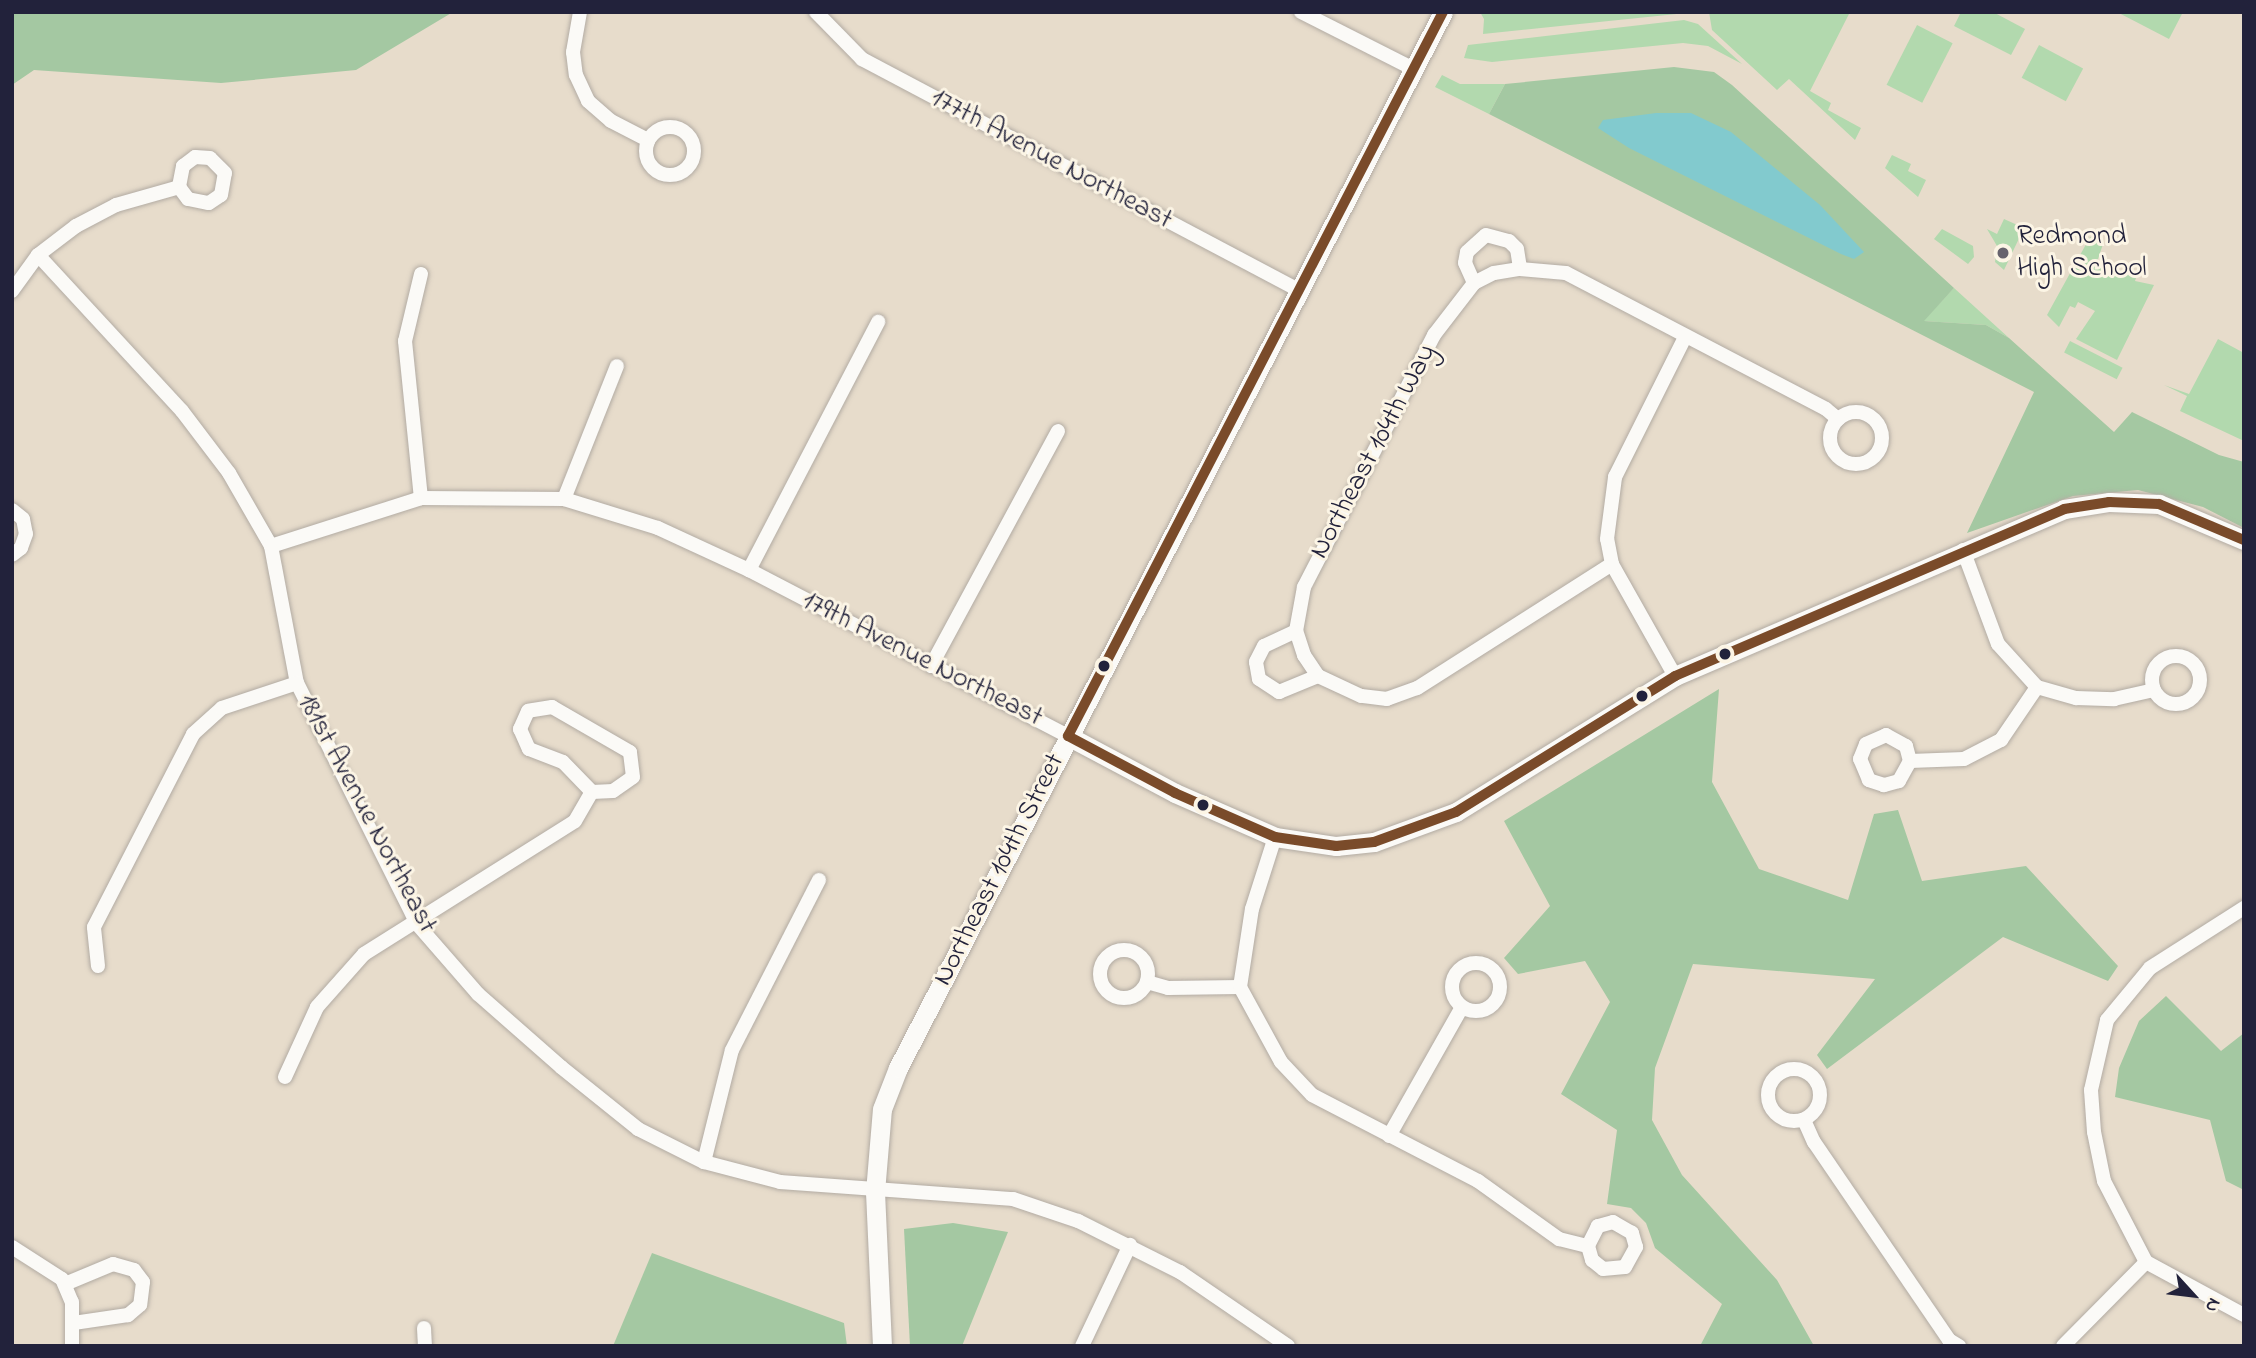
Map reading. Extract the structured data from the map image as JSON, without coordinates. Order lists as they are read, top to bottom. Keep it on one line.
{"streets":{"street":["177th Avenue Northeast","Northeast 104th Way","179th Avenue Northeast","181st Avenue Northeast","Northeast 104th Street"]},"crossings":[["177th Avenue Northeast","Northeast 104th Street"],["179th Avenue Northeast","181st Avenue Northeast"],["179th Avenue Northeast","Northeast 104th Street"],["181st Avenue Northeast","Northeast 104th Street"]],"places":["Redmond High School"],"north":"bottom right"}
